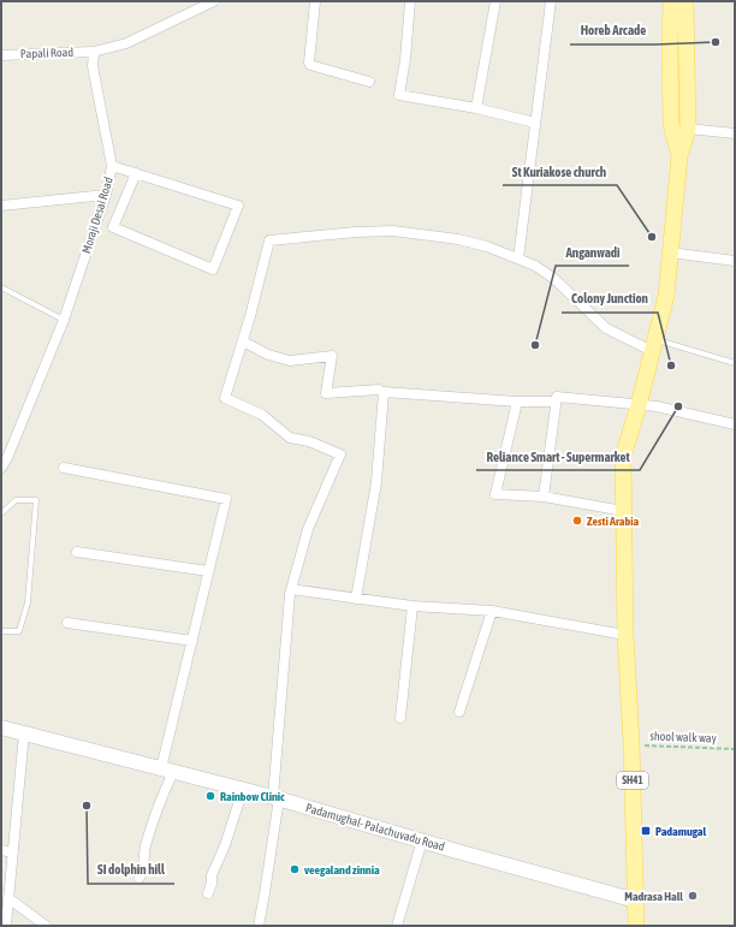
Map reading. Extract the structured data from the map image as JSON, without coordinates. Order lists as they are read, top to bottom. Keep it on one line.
{"streets":{"main road":["SH41","Padamughal- Palachuvadu Road"],"street":["Papali Road","Moraji Desai Road"],"path":["shool walk way"]},"crossings":[["Papali Road","Moraji Desai Road"],["shool walk way","SH41"],["SH41","Padamughal- Palachuvadu Road"]],"places":{"other":["Horeb Arcade","St Kuriakose church","Anganwadi","Colony Junction","Reliance Smart - Supermarket","Zesti Arabia","Rainbow Clinic","SI dolphin hill","veegaland zinnia","Madrasa Hall"],"transit":["Padamugal"]}}
